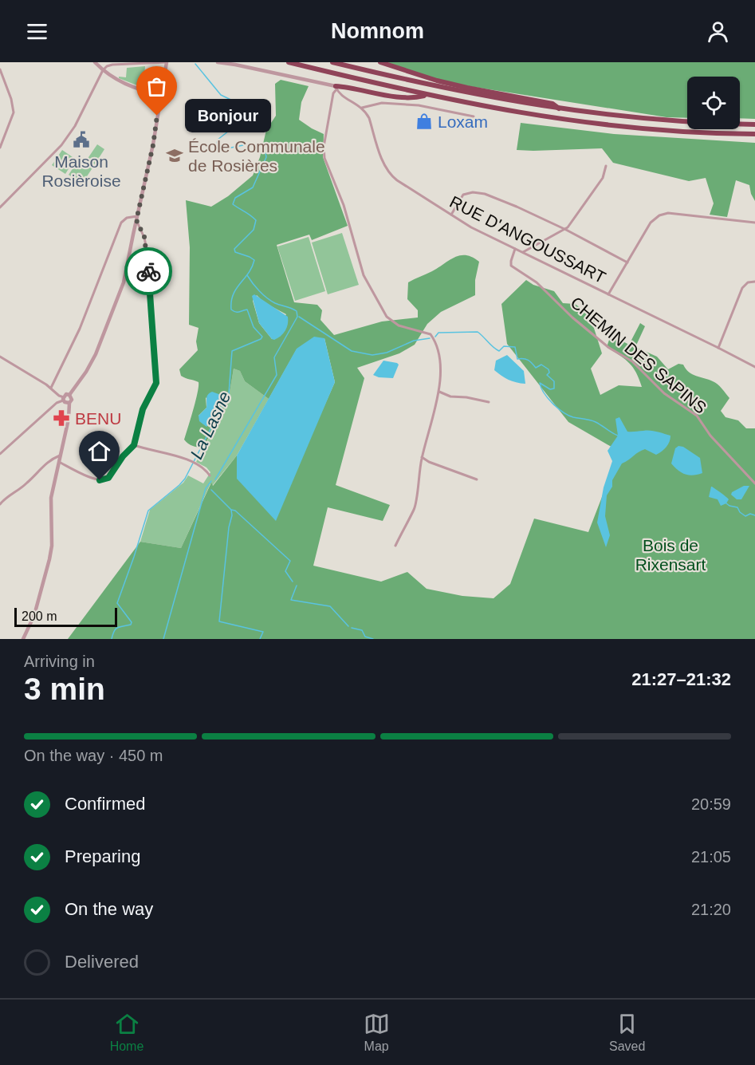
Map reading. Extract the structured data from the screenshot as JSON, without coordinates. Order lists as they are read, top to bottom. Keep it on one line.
{"streets":{"street":["RUE D'ANGOUSSART","CHEMIN DES SAPINS"]},"crossings":[["RUE D'ANGOUSSART","CHEMIN DES SAPINS"]],"water":["La Lasne"],"parks":["Bois de Rixensart"],"places":{"other":["Bonjour"],"shop":["Loxam"],"public building":["Maison Rosièroise"],"school or university":["École Communale de Rosières"],"pharmacy":["BENU"]},"scale_bar":"200 m","page":{"header":"Nomnom","bubble":"Bonjour","scale":"200 m","heading":["3 min","Arriving in","21:27–21:32"],"bar":"On the way · 450 m","list":[["Confirmed","20:59"],["Preparing","21:05"],["On the way","21:20"],"Delivered"],"tabs":["Home","Map","Saved"]}}
